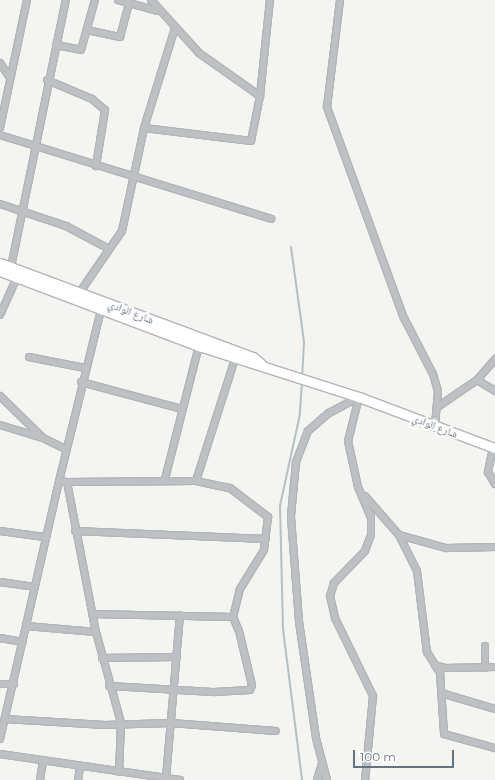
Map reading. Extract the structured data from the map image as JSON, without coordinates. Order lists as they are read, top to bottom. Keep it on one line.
{"streets":{"main road":["شارع الوادي"]},"scale_bar":"100 m"}
